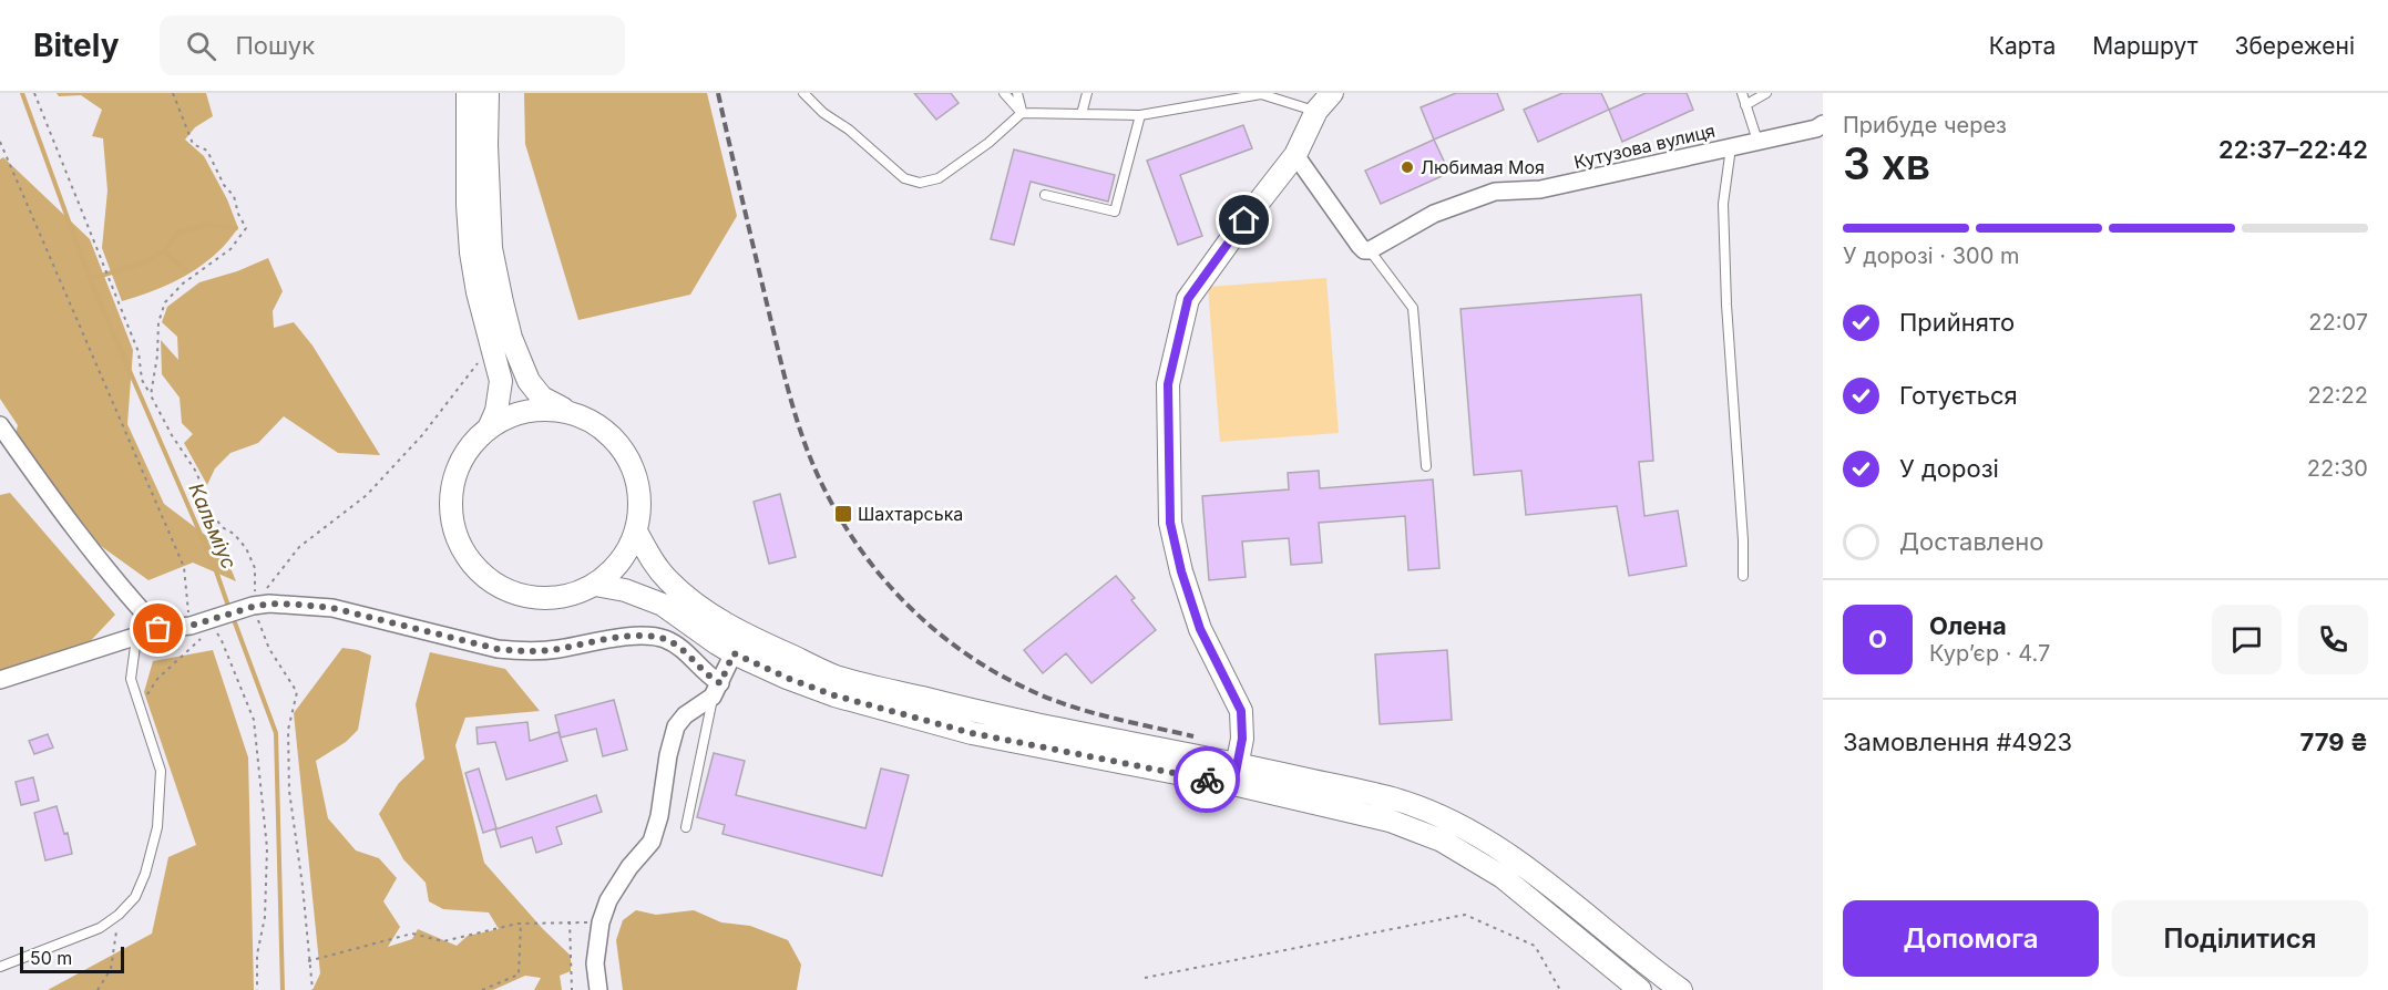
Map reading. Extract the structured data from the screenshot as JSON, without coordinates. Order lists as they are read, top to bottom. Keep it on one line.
{"streets":{"street":["Кутузова вулиця"]},"water":["Кальміус"],"places":{"other":["Любимая Моя"],"transit":["Шахтарська"]},"scale_bar":"50 m","page":{"header":"Bitely","search":"Пошук","nav":["Карта","Маршрут","Збережені"],"heading":["3 хв","Прибуде через","22:37–22:42"],"panel":["Олена","Кур’єр · 4.7","Замовлення #4923","779 ₴"],"bar":"У дорозі · 300 m","list":[["Прийнято","22:07"],["Готується","22:22"],["У дорозі","22:30"],"Доставлено"],"round":"О","buttons":["Допомога","Поділитися"],"scale":"50 m"}}
